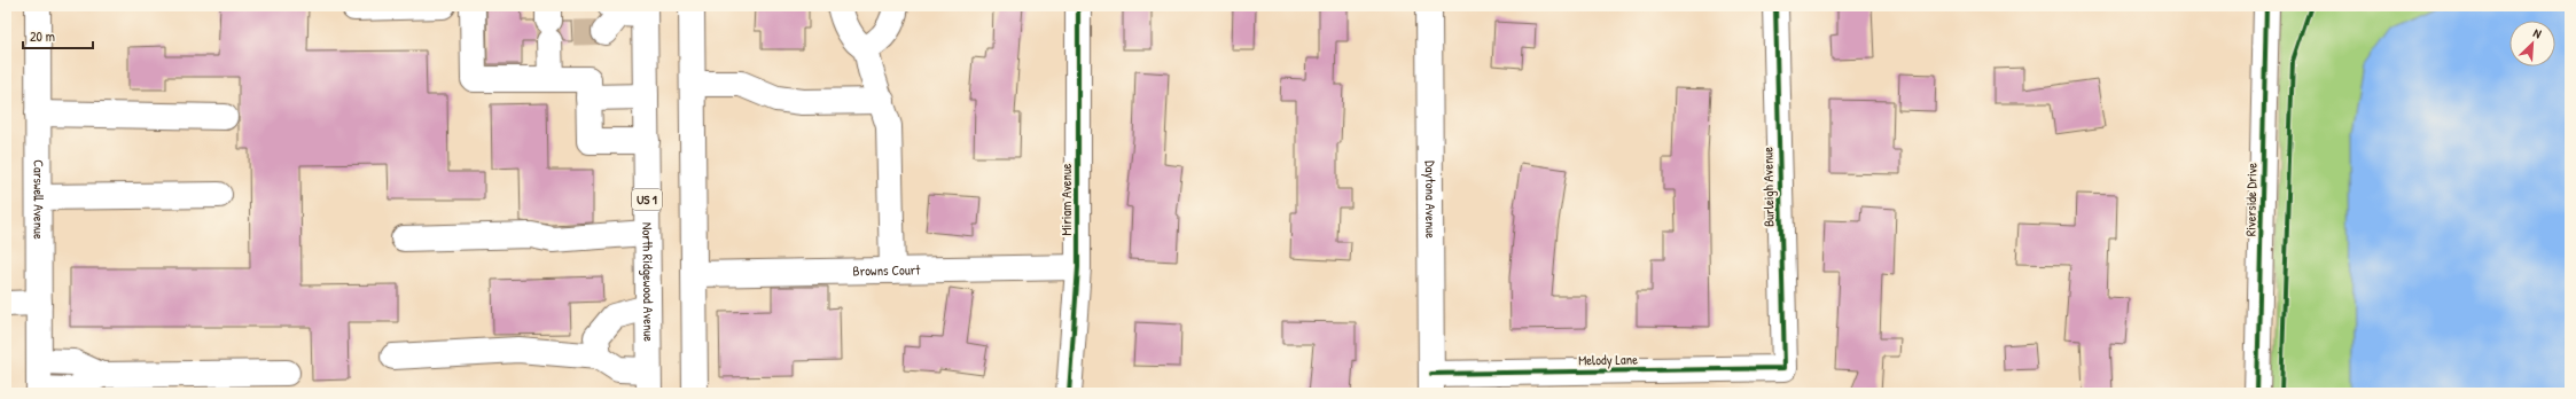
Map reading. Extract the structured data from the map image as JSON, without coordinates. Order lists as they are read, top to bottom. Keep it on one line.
{"streets":{"street":["Burleigh Avenue","Carswell Avenue","US 1","Miriam Avenue","Daytona Avenue","Riverside Drive","Browns Court","North Ridgewood Avenue","Melody Lane"]},"crossings":[["Burleigh Avenue","Melody Lane"],["Miriam Avenue","Browns Court"],["Daytona Avenue","Melody Lane"]],"scale_bar":"20 m","north":"top right"}
